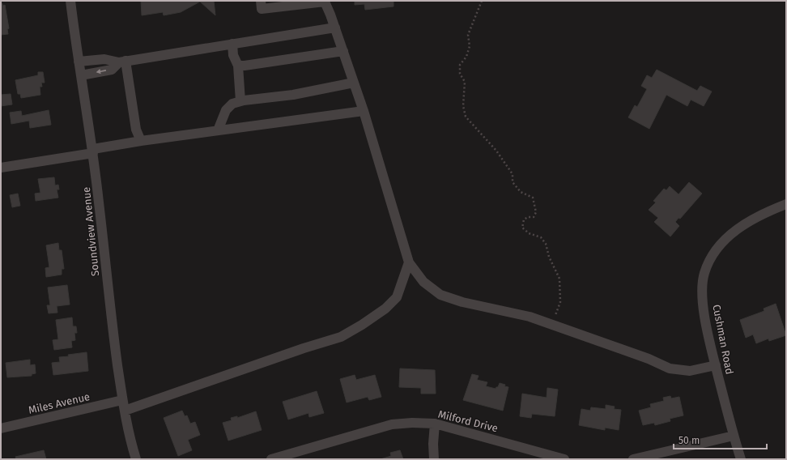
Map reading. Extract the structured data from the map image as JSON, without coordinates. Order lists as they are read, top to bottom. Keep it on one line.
{"streets":{"street":["Soundview Avenue","Cushman Road","Miles Avenue","Milford Drive"]},"crossings":[["Soundview Avenue","Miles Avenue"]],"scale_bar":"50 m"}
